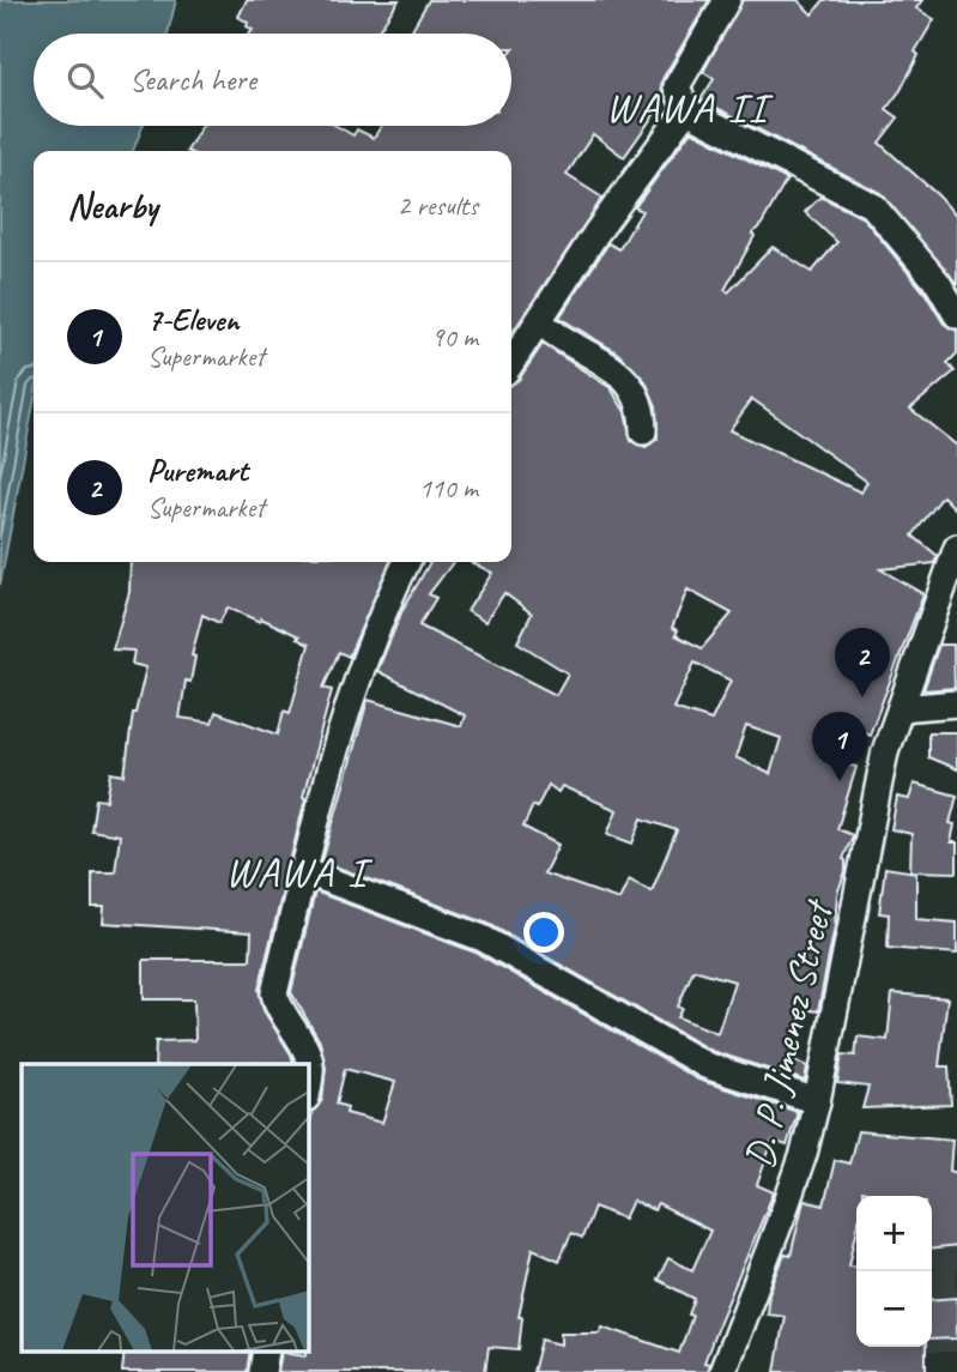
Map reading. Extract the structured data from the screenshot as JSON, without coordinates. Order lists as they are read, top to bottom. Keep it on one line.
{"streets":{"street":["D. P. Jimenez Street"]},"districts":["WAWA II","WAWA I"],"page":{"search":"Search here","heading":["Nearby","2 results"],"list":[{"mark":"1","name":"7-Eleven","note":"Supermarket","value":"90 m"},{"mark":"2","name":"Puremart","note":"Supermarket","value":"110 m"}],"pins":["2","1"],"map_buttons":["+","−"]}}
